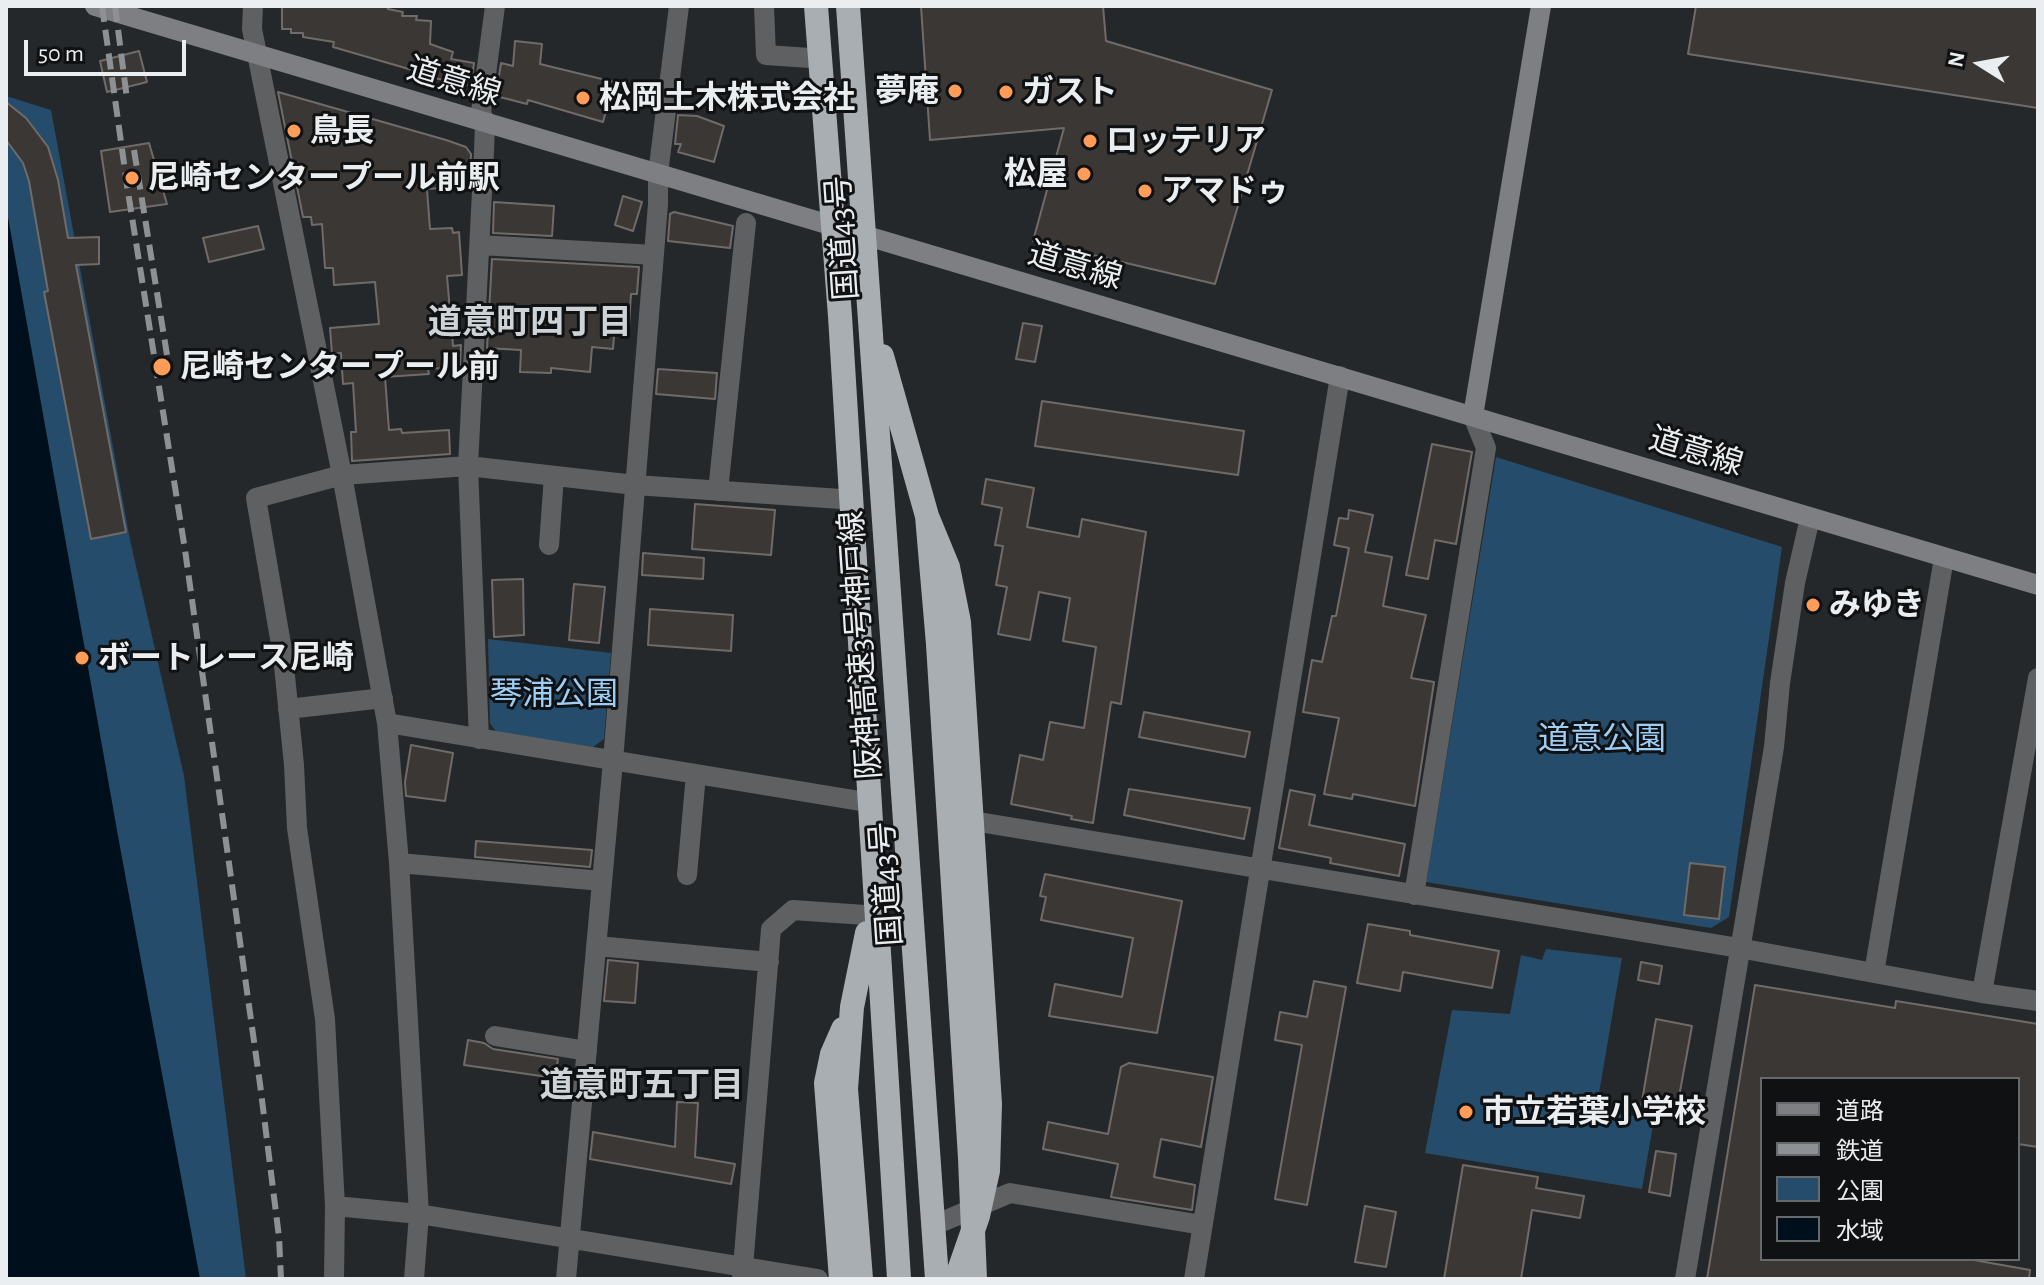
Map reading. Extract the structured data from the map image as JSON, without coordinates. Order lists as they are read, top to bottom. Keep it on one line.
{"streets":{"highway":["国道43号","阪神高速3号神戸線"],"street":["道意線"]},"crossings":[["道意線","国道43号"]],"districts":["道意町四丁目","道意町五丁目"],"parks":["琴浦公園","道意公園"],"places":["夢庵","ガスト","松岡土木株式会社","鳥長","ロッテリア","松屋","尼崎センタープール前駅","アマドゥ","尼崎センタープール前","みゆき","ボートレース尼崎","市立若葉小学校"],"legend":["道路","鉄道","公園","水域"],"scale_bar":"50 m","north":"left"}
